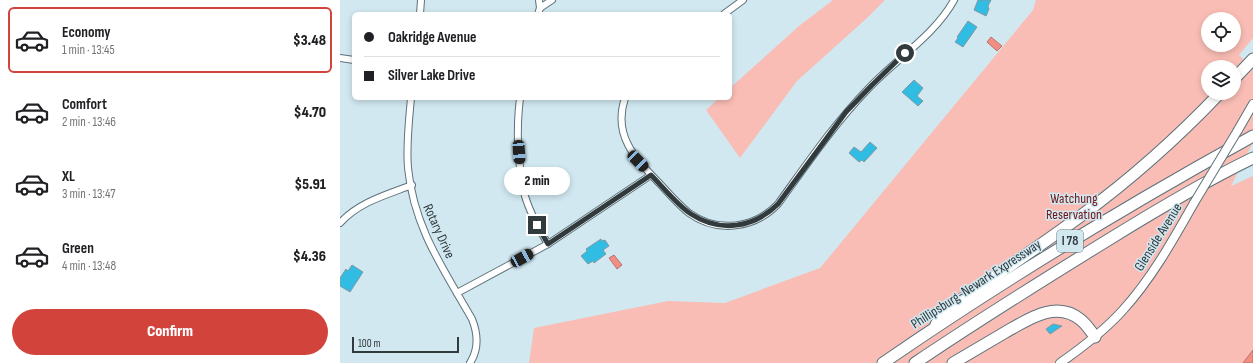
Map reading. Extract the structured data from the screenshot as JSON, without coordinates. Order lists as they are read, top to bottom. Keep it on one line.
{"streets":{"highway":["I 78","Phillipsburg-Newark Expressway"],"main road":["Glenside Avenue"],"street":["Rotary Drive"]},"parks":["Watchung Reservation"],"scale_bar":"100 m","page":{"list":[{"name":"Economy","note":"1 min · 13:45","value":"$3.48"},{"name":"Comfort","note":"2 min · 13:46","value":"$4.70"},{"name":"XL","note":"3 min · 13:47","value":"$5.91"},{"name":"Green","note":"4 min · 13:48","value":"$4.36"}],"banner":["Oakridge Avenue","Silver Lake Drive"],"bubble":"2 min","buttons":"Confirm","scale":"100 m"}}
